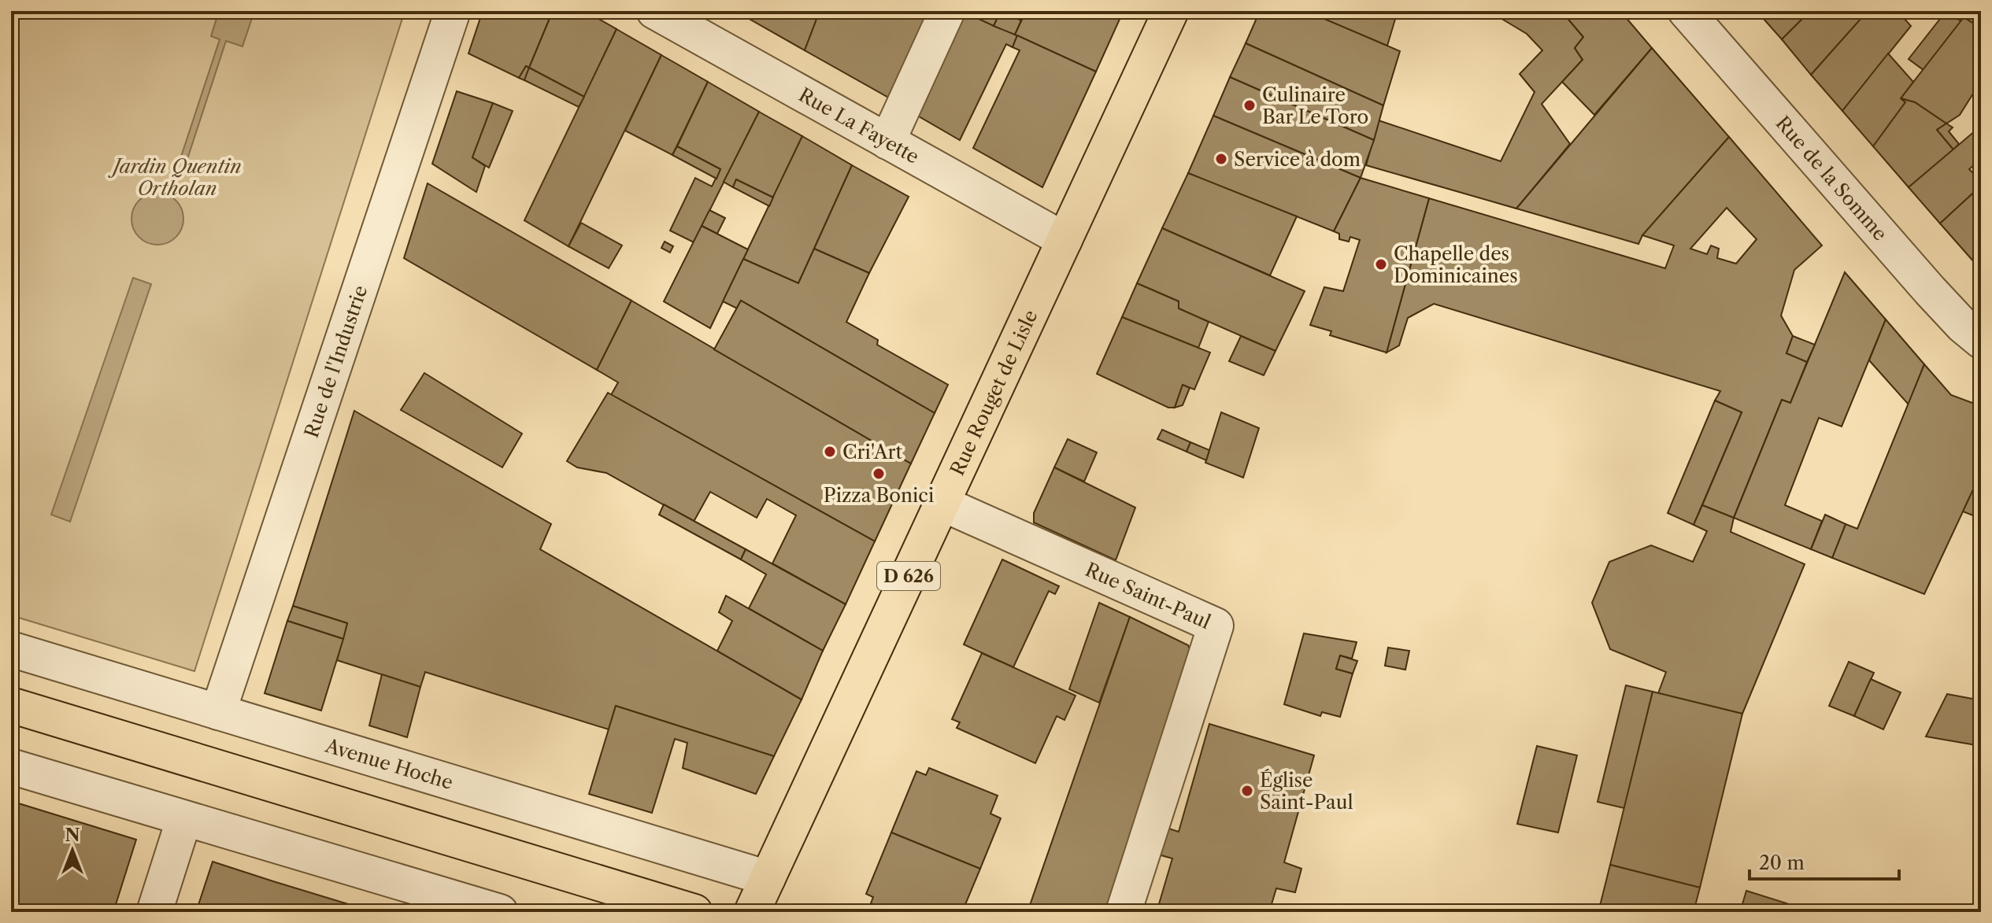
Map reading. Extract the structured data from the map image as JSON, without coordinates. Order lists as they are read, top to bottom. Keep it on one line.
{"streets":{"main road":["Rue Rouget de Lisle","D 626"],"street":["Rue La Fayette","Rue de la Somme","Rue de l'Industrie","Rue Saint-Paul","Avenue Hoche"]},"crossings":[["Rue La Fayette","Rue Rouget de Lisle"],["Rue de l'Industrie","Avenue Hoche"],["Rue Rouget de Lisle","Rue Saint-Paul"],["Rue Rouget de Lisle","Avenue Hoche"]],"parks":["Jardin Quentin Ortholan"],"places":["Culinaire Bar Le Toro","Service à dom","Chapelle des Dominicaines","Cri'Art","Pizza Bonici","Église Saint-Paul"],"scale_bar":"20 m","north":"top"}
